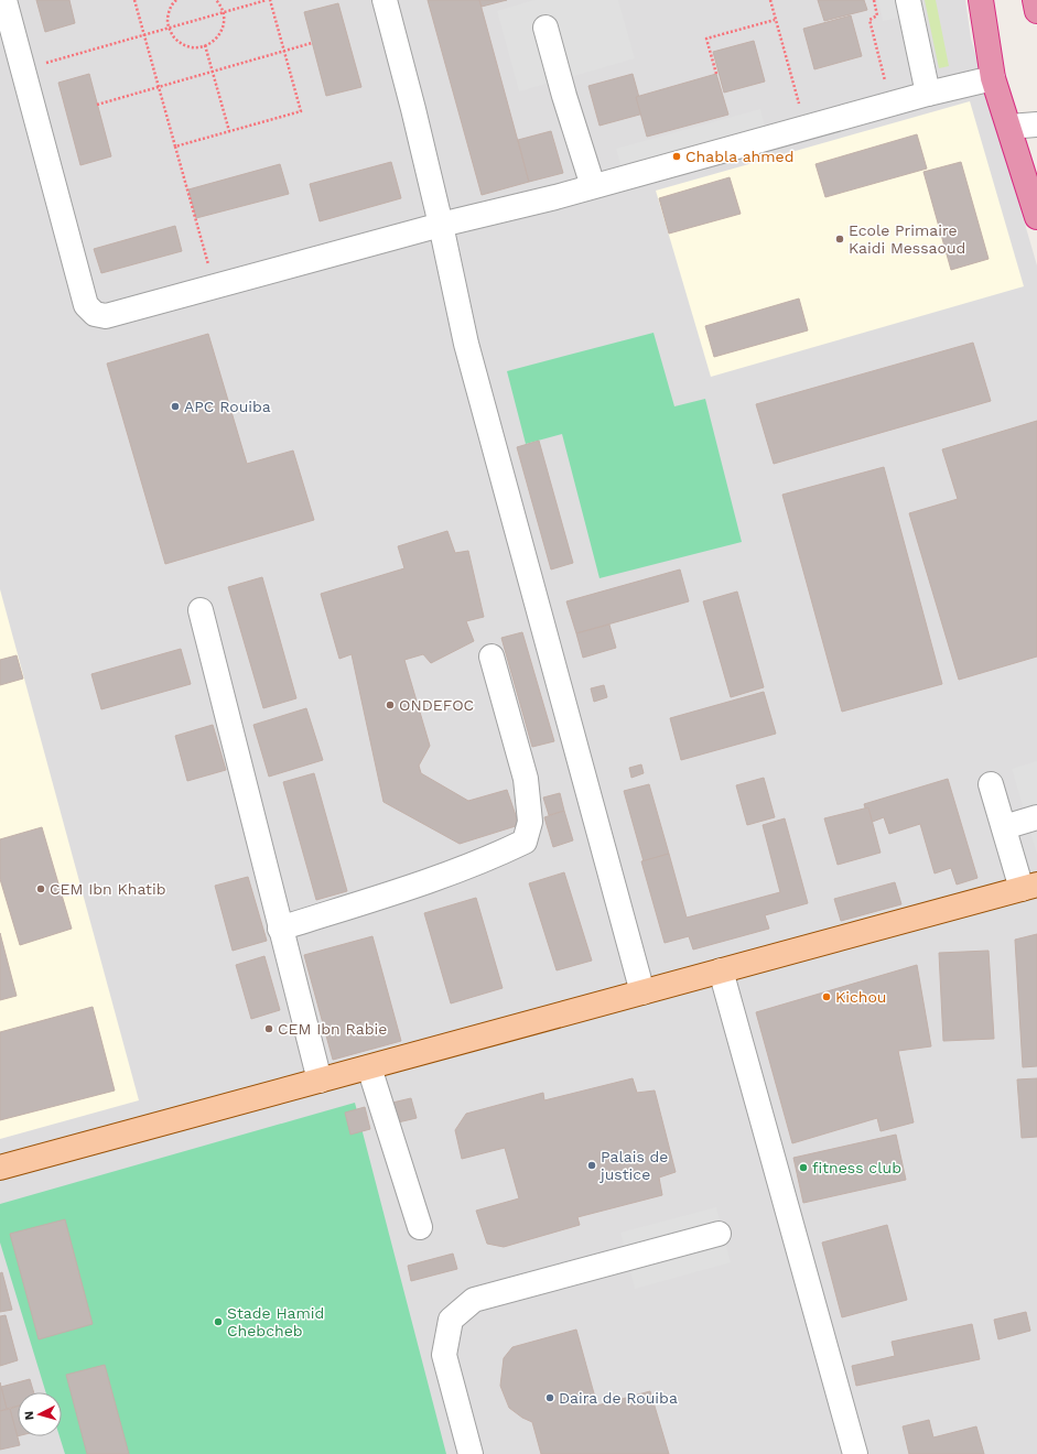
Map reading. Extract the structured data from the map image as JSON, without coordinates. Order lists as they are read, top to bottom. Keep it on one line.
{"places":["Chabla ahmed","Ecole Primaire Kaidi Messaoud","APC Rouiba","ONDEFOC","CEM Ibn Khatib","Kichou","CEM Ibn Rabie","Palais de justice","fitness club","Stade Hamid Chebcheb","Daira de Rouiba"],"north":"left"}
